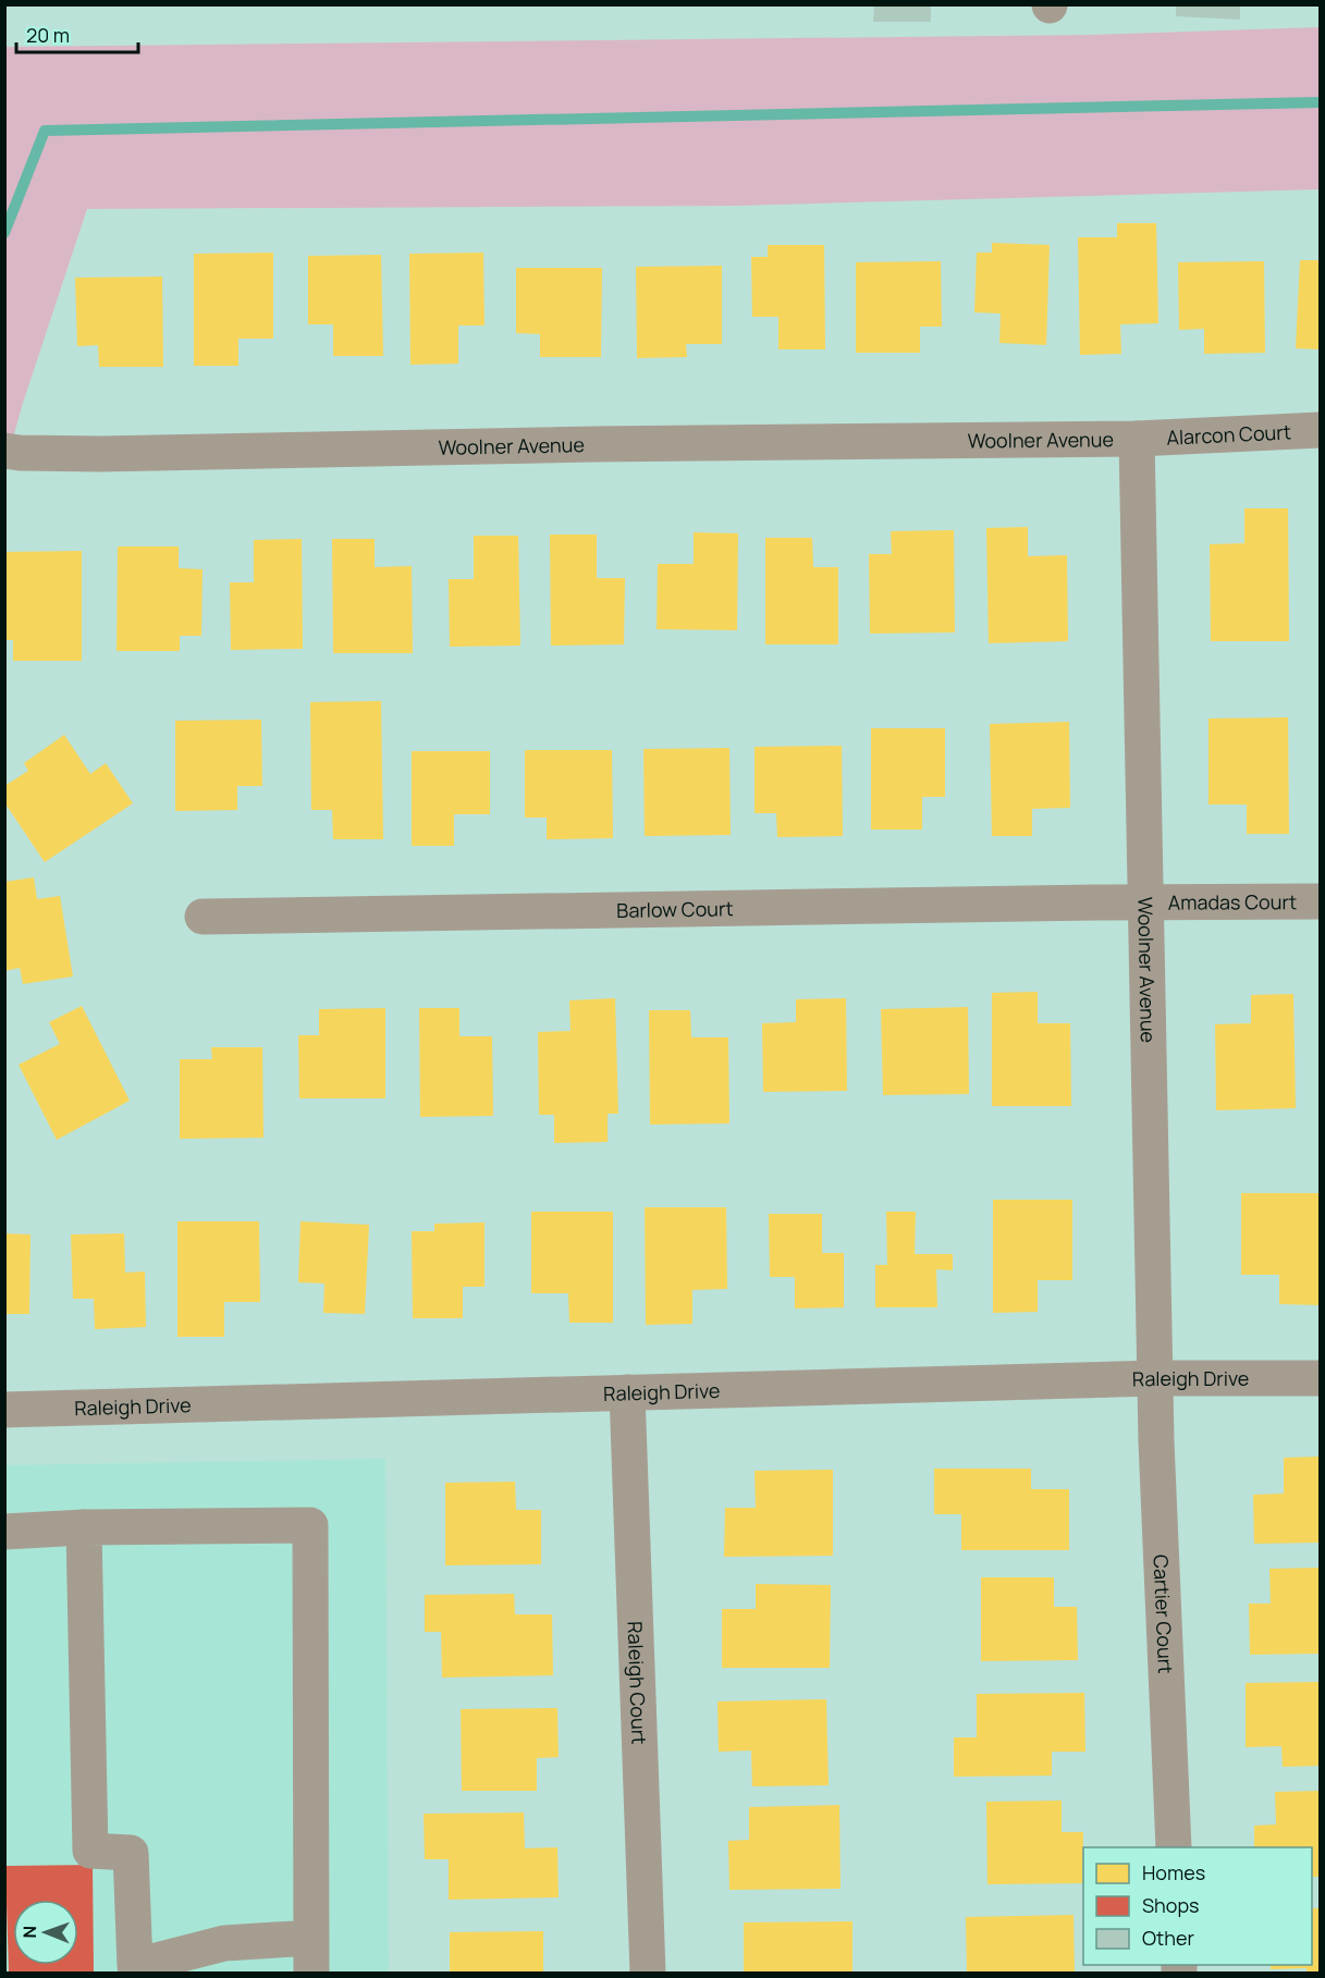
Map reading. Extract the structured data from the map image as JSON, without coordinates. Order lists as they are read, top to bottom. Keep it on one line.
{"streets":{"street":["Alarcon Court","Woolner Avenue","Amadas Court","Barlow Court","Raleigh Drive","Cartier Court","Raleigh Court"]},"crossings":[["Alarcon Court","Woolner Avenue"],["Woolner Avenue","Amadas Court"],["Woolner Avenue","Barlow Court"],["Woolner Avenue","Raleigh Drive"],["Woolner Avenue","Cartier Court"],["Amadas Court","Barlow Court"],["Raleigh Drive","Cartier Court"],["Raleigh Drive","Raleigh Court"]],"legend":["Homes","Shops","Other"],"scale_bar":"20 m","north":"left"}
